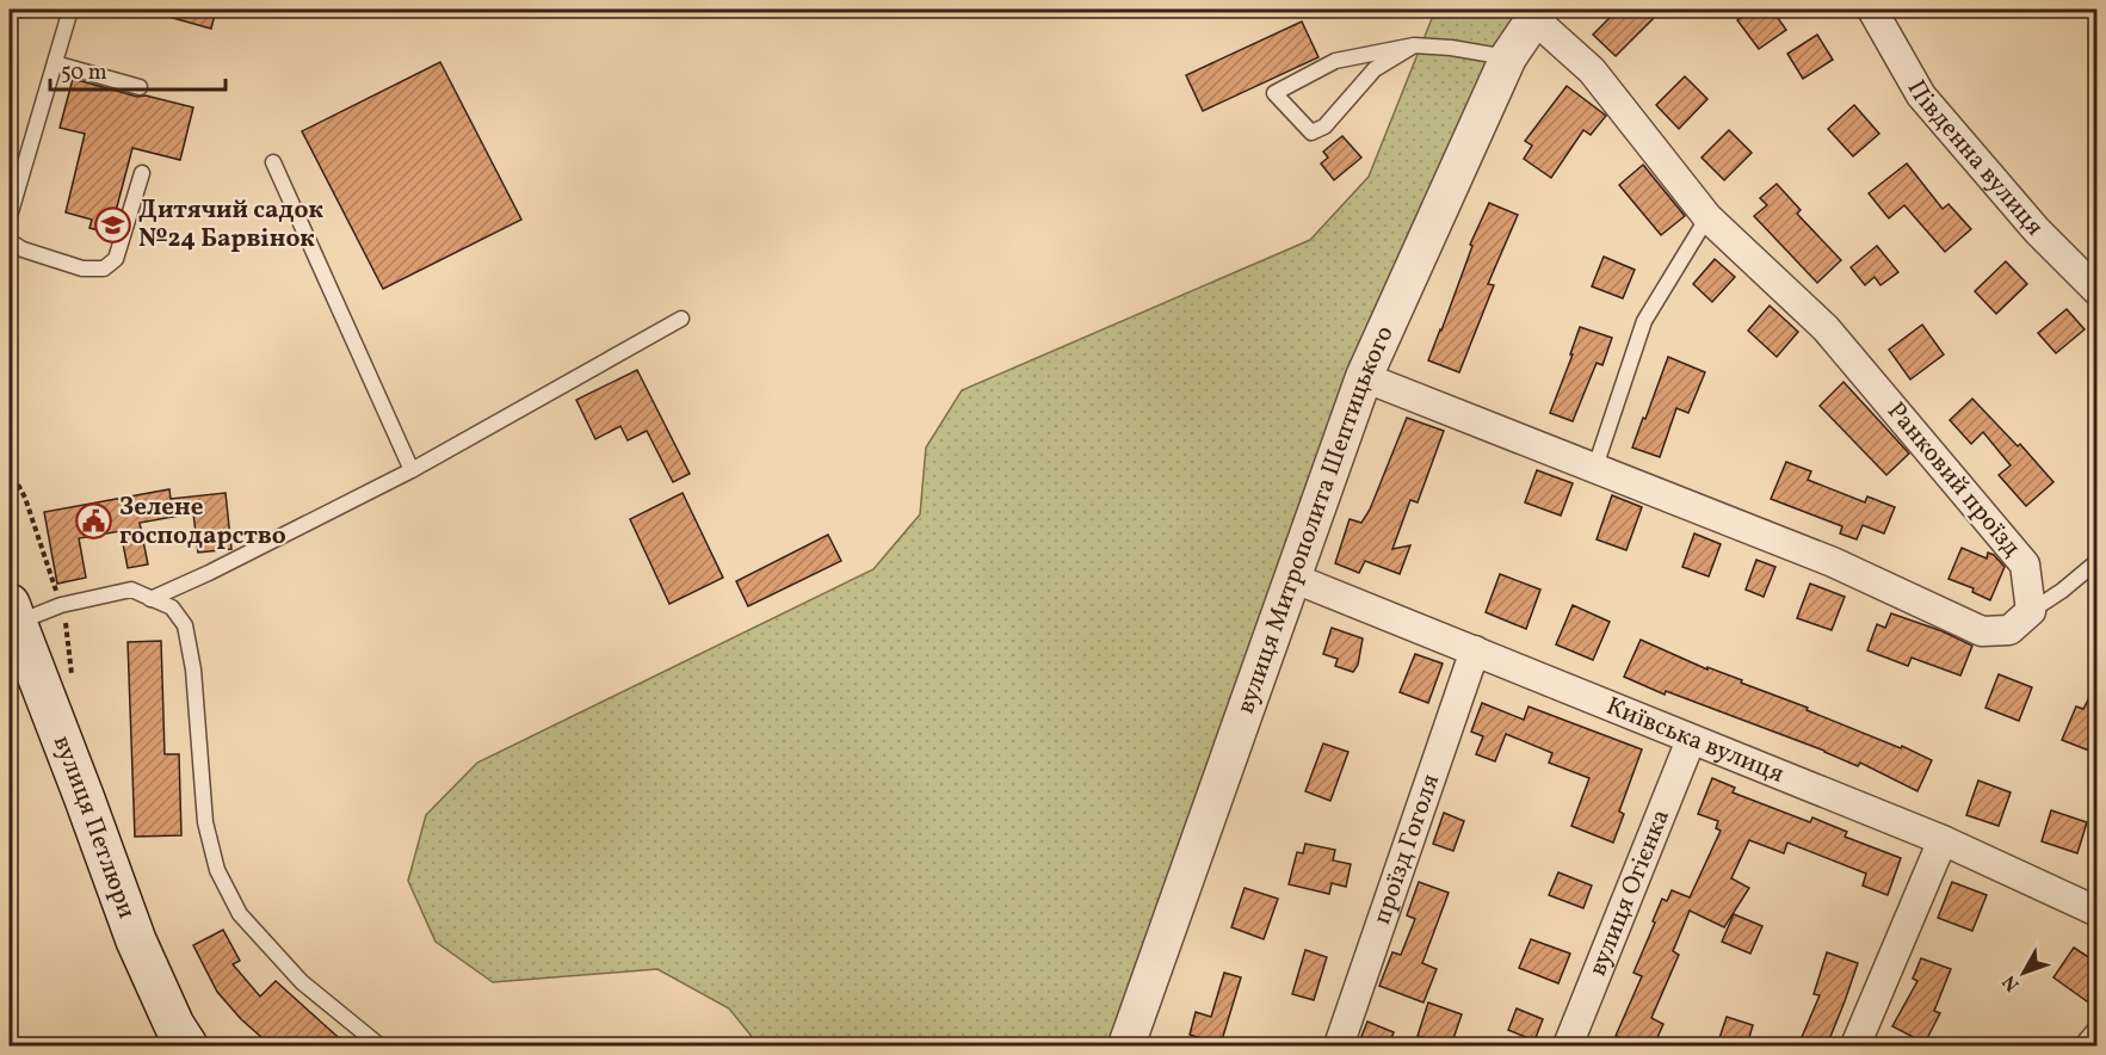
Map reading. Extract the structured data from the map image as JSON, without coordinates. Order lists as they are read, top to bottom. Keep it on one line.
{"streets":{"main road":["вулиця Петлюри"],"street":["Південна вулиця","Ранковий проїзд","вулиця Митрополита Шептицького","Київська вулиця","проїзд Гоголя","вулиця Огієнка"]},"crossings":[["Ранковий проїзд","вулиця Митрополита Шептицького"],["вулиця Митрополита Шептицького","Київська вулиця"],["Київська вулиця","проїзд Гоголя"],["Київська вулиця","вулиця Огієнка"]],"places":{"school or university":["Дитячий садок №24 Барвінок"],"public building":["Зелене господарство"]},"scale_bar":"50 m","north":"bottom left"}
